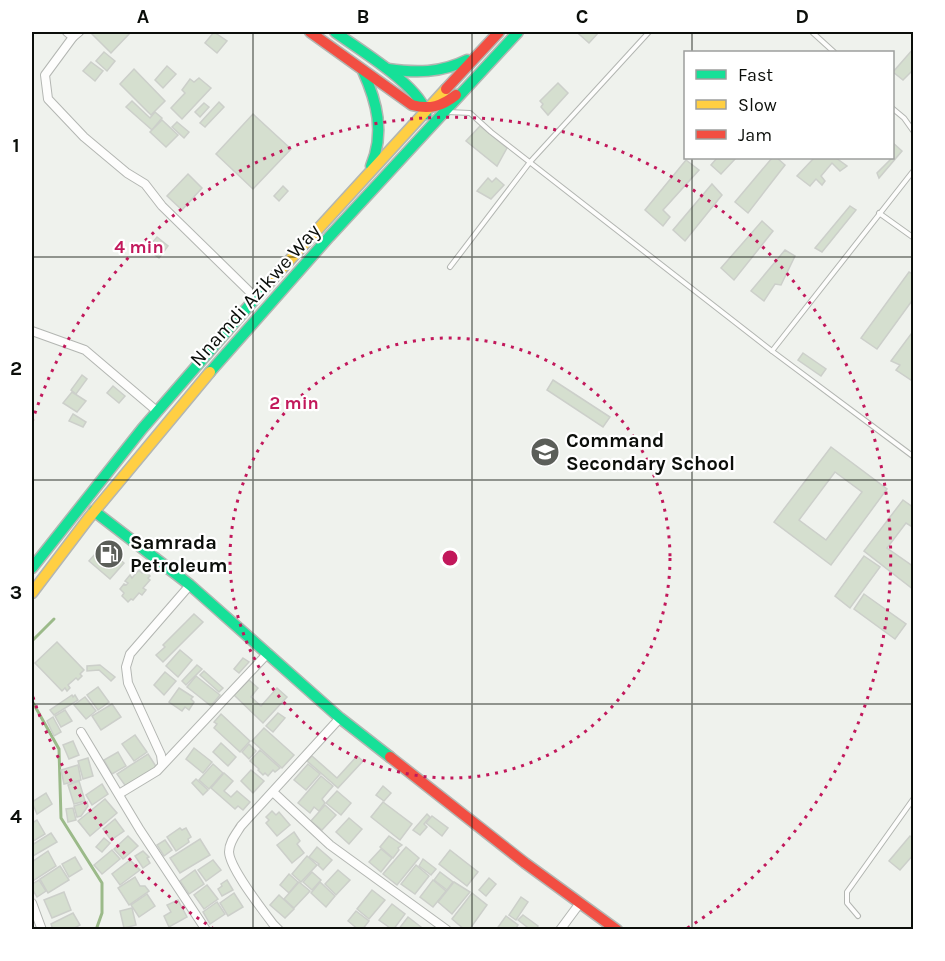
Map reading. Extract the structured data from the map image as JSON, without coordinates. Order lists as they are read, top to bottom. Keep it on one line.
{"streets":{"main road":["Nnamdi Azikwe Way"]},"places":{"school or university":["Command Secondary School"],"fuel station":["Samrada Petroleum"]},"legend":["Fast","Slow","Jam"],"grid":{"columns":["A","B","C","D"],"rows":["1","2","3","4"]},"rings":["4 min","2 min"]}
